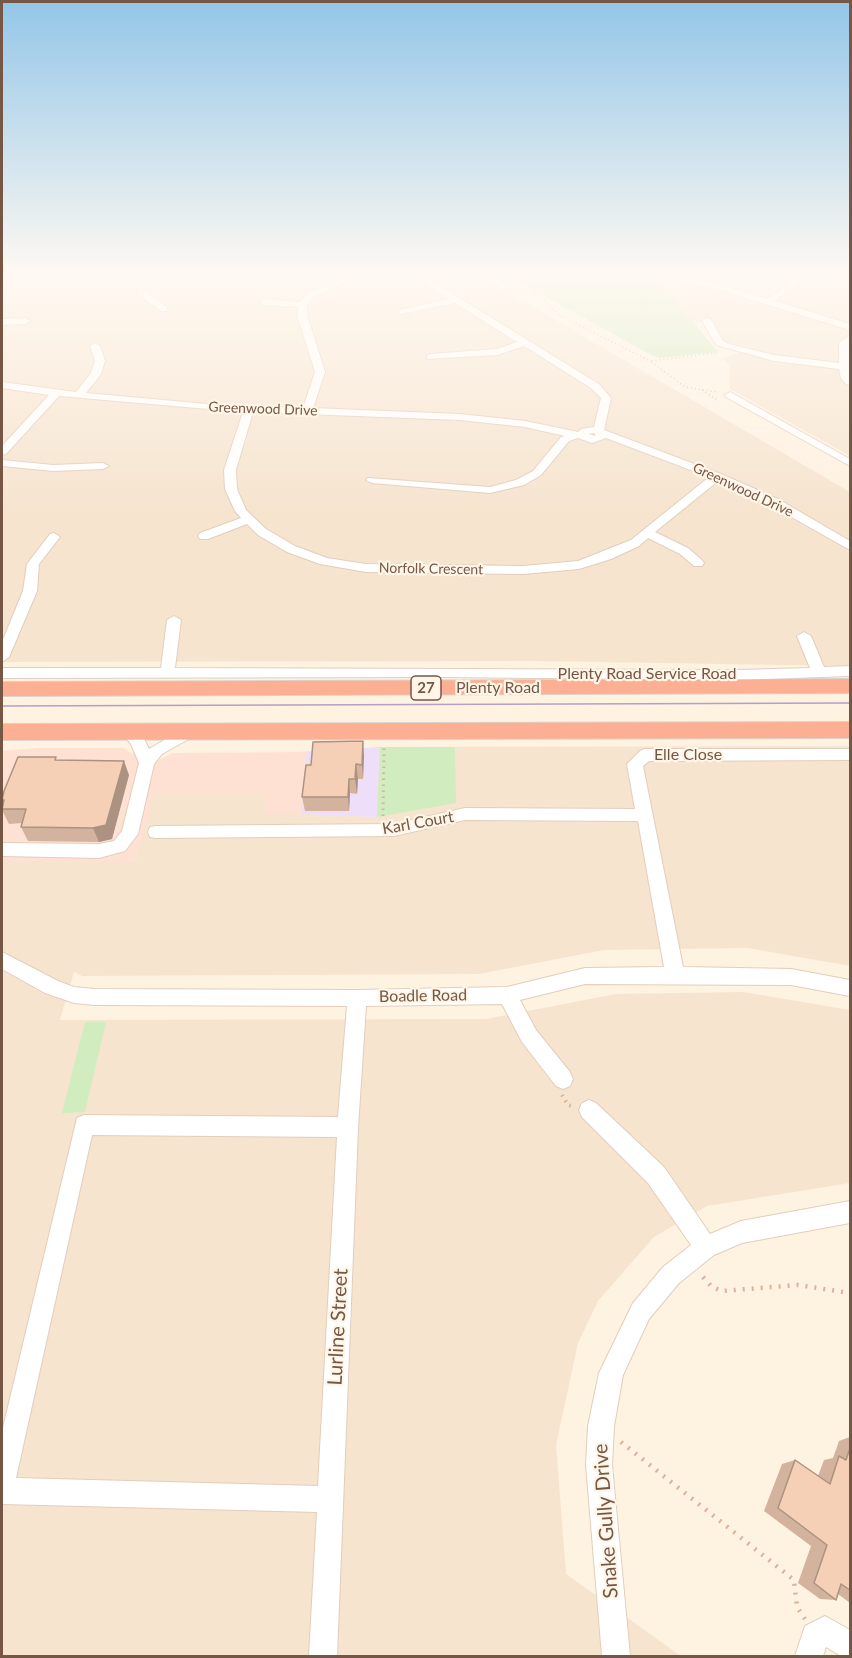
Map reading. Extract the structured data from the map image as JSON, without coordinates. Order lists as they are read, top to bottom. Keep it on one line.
{"streets":{"highway":["27","Plenty Road"],"street":["Greenwood Drive","Norfolk Crescent","Plenty Road Service Road","Elle Close","Karl Court","Boadle Road","Lurline Street","Snake Gully Drive"]},"crossings":[["Greenwood Drive","Norfolk Crescent"],["Plenty Road Service Road","Plenty Road"],["Elle Close","Karl Court"],["Elle Close","Boadle Road"],["Boadle Road","Lurline Street"]]}
